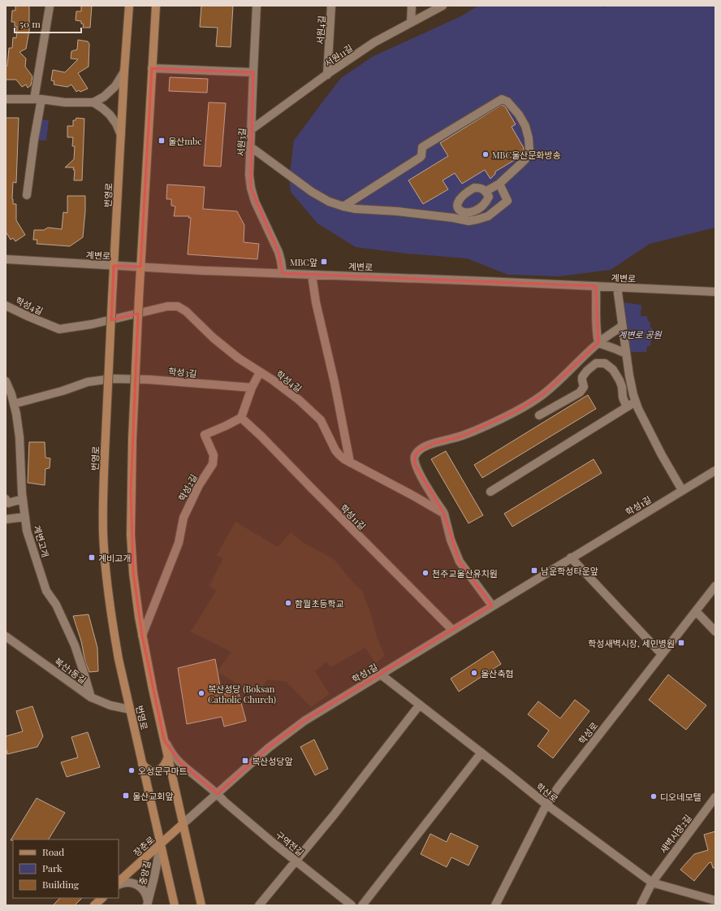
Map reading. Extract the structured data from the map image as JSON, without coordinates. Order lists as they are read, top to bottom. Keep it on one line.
{"streets":{"main road":["번영로","장춘로"],"street":["서원4길","서원11길","서원3길","계변로","학성4길","학성3길","학성2길","학성1길","학성11길","계변고개","복산1동길","학성로","학산로","새벽시장2길","구역전길","중앙길"]},"crossings":[["서원4길","서원11길"],["서원11길","서원3길"],["서원3길","계변로"],["번영로","계변로"],["번영로","학성2길"],["번영로","학성1길"],["번영로","복산1동길"],["번영로","구역전길"],["번영로","장춘로"],["번영로","중앙길"],["학성3길","계변고개"],["학성2길","학성11길"],["학성1길","학성11길"],["학성1길","학산로"],["학성1길","구역전길"],["학성1길","장춘로"],["계변고개","복산1동길"],["학성로","학산로"],["학산로","새벽시장2길"],["장춘로","중앙길"]],"parks":["계변로 공원"],"places":{"transit":["울산mbc","MBC앞","계비고개","남운학성타운앞","학성새벽시장, 세민병원","복산성당앞","울산교회앞"],"other":["MBC울산문화방송","천주교울산유치원","함월초등학교","울산축협","복산성당 (Boksan Catholic Church)","오성문구마트","디오네모텔"]},"legend":["Road","Park","Building"],"scale_bar":"50 m"}
